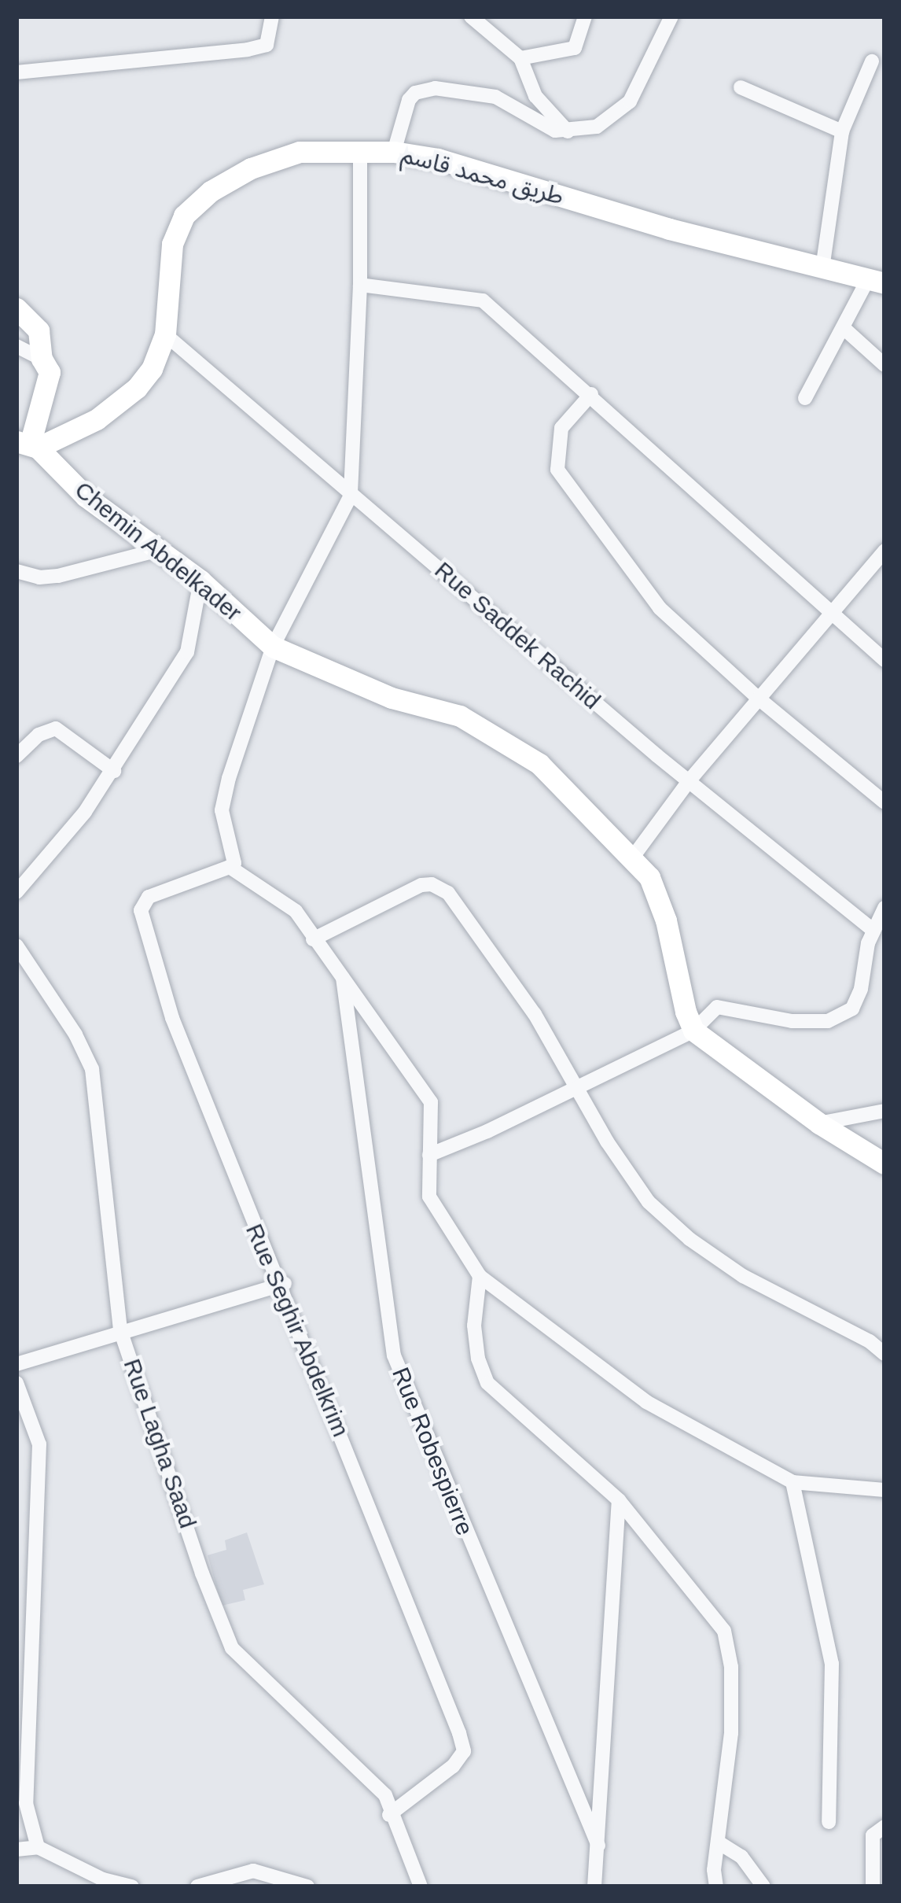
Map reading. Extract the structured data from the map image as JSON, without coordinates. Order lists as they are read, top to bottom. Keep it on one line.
{"streets":{"street":["طريق محمد قاسم","Chemin Abdelkader","Rue Saddek Rachid","Rue Seghir Abdelkrim","Rue Lagha Saad","Rue Robespierre"]},"crossings":[["طريق محمد قاسم","Chemin Abdelkader"],["طريق محمد قاسم","Rue Saddek Rachid"],["Rue Seghir Abdelkrim","Rue Lagha Saad"]]}
